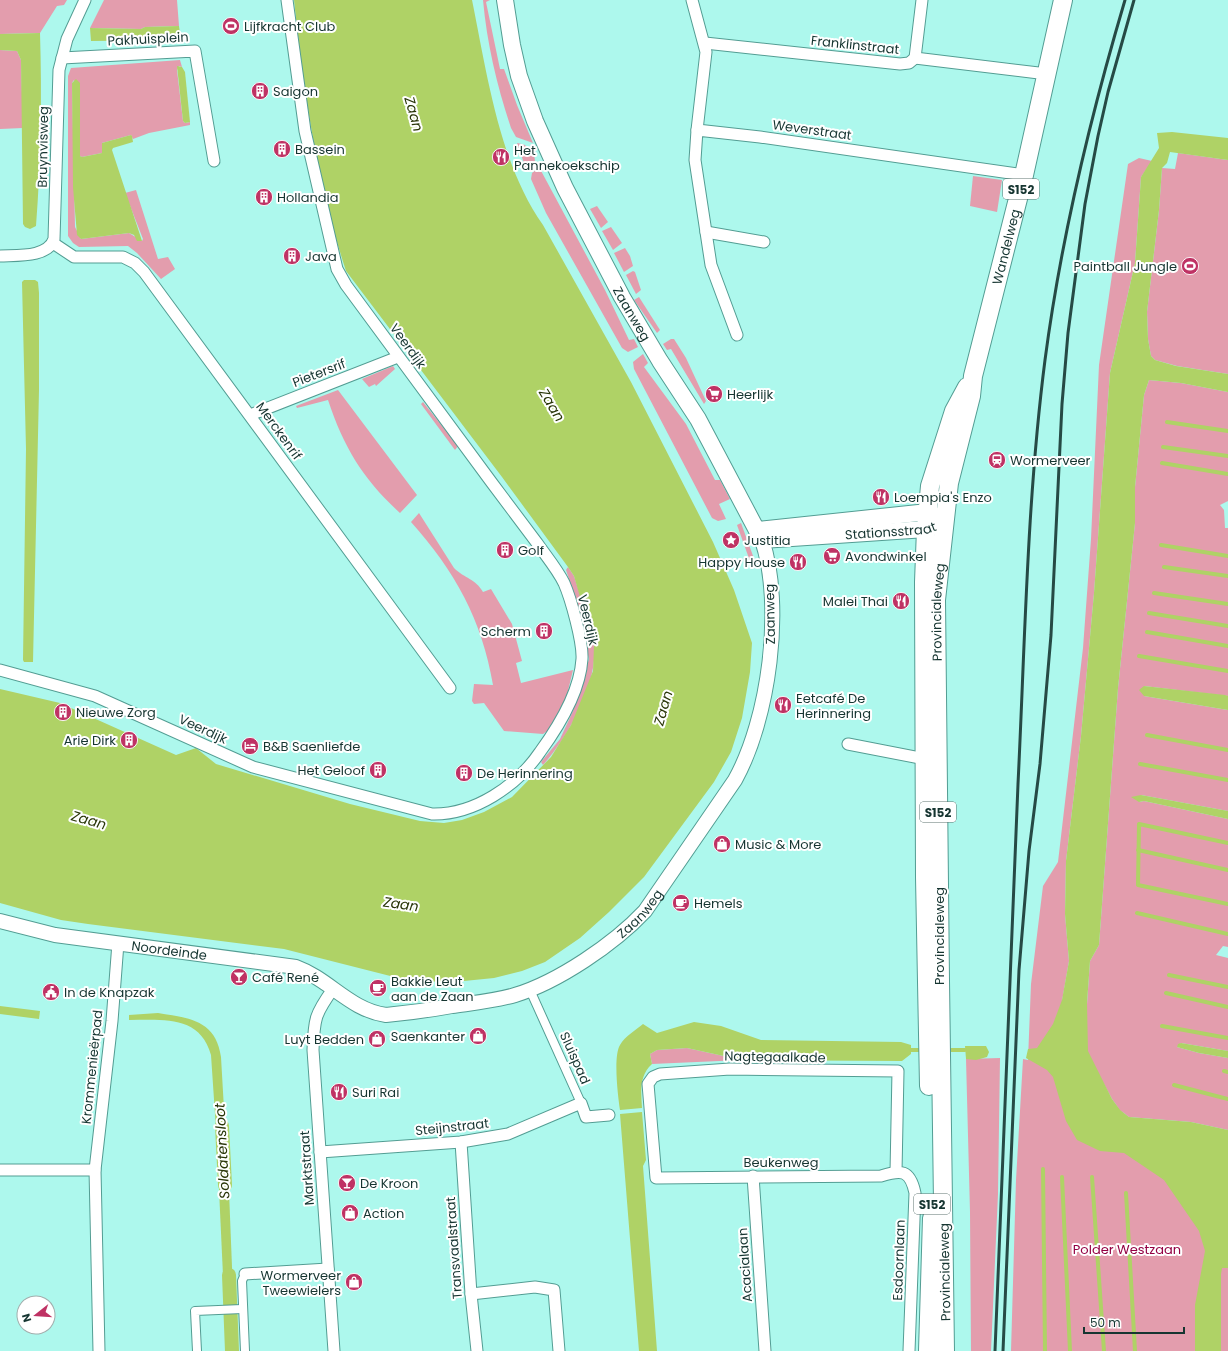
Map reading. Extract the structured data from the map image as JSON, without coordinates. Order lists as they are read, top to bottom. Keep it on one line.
{"streets":{"main road":["S152","Wandelweg","Zaanweg","Stationsstraat","Provincialeweg"],"street":["Pakhuisplein","Franklinstraat","Weverstraat","Bruynvisweg","Veerdijk","Pietersrif","Merckenrif","Noordeinde","Nagtegaalkade","Sluispad","Krommenieërpad","Steijnstraat","Beukenweg","Marktstraat","Transvaalstraat","Esdoornlaan","Acacialaan"]},"crossings":[["Pakhuisplein","Bruynvisweg"],["Franklinstraat","Wandelweg"],["Weverstraat","Wandelweg"],["Bruynvisweg","Merckenrif"],["Wandelweg","Stationsstraat"],["Wandelweg","Provincialeweg"],["Zaanweg","Stationsstraat"],["Zaanweg","Noordeinde"],["Zaanweg","Sluispad"],["Zaanweg","Marktstraat"],["Veerdijk","Pietersrif"],["Pietersrif","Merckenrif"],["Stationsstraat","Provincialeweg"],["Noordeinde","Krommenieërpad"],["Noordeinde","Marktstraat"],["Nagtegaalkade","Beukenweg"],["Nagtegaalkade","Esdoornlaan"],["Sluispad","Steijnstraat"],["Steijnstraat","Marktstraat"],["Steijnstraat","Transvaalstraat"],["Beukenweg","Esdoornlaan"],["Beukenweg","Acacialaan"]],"water":["Zaan","Soldatensloot"],"parks":["Polder Westzaan"],"places":{"sports":["Lijfkracht Club","Paintball Jungle"],"building":["Saigon","Bassein","Hollandia","Java","Golf","Scherm","Nieuwe Zorg","Arie Dirk","Het Geloof","De Herinnering"],"restaurant":["Het Pannekoekschip","Loempia's Enzo","Happy House","Malei Thai","Eetcafé De Herinnering","Suri Rai"],"supermarket":["Heerlijk","Avondwinkel"],"station":["Wormerveer"],"place":["Justitia"],"hotel":["B&B Saenliefde"],"shop":["Music & More","Saenkanter","Luyt Bedden","Action","Wormerveer Tweewielers"],"cafe":["Hemels","Bakkie Leut aan de Zaan"],"bar":["Café René","De Kroon"],"public building":["In de Knapzak"]},"scale_bar":"50 m","north":"left"}
